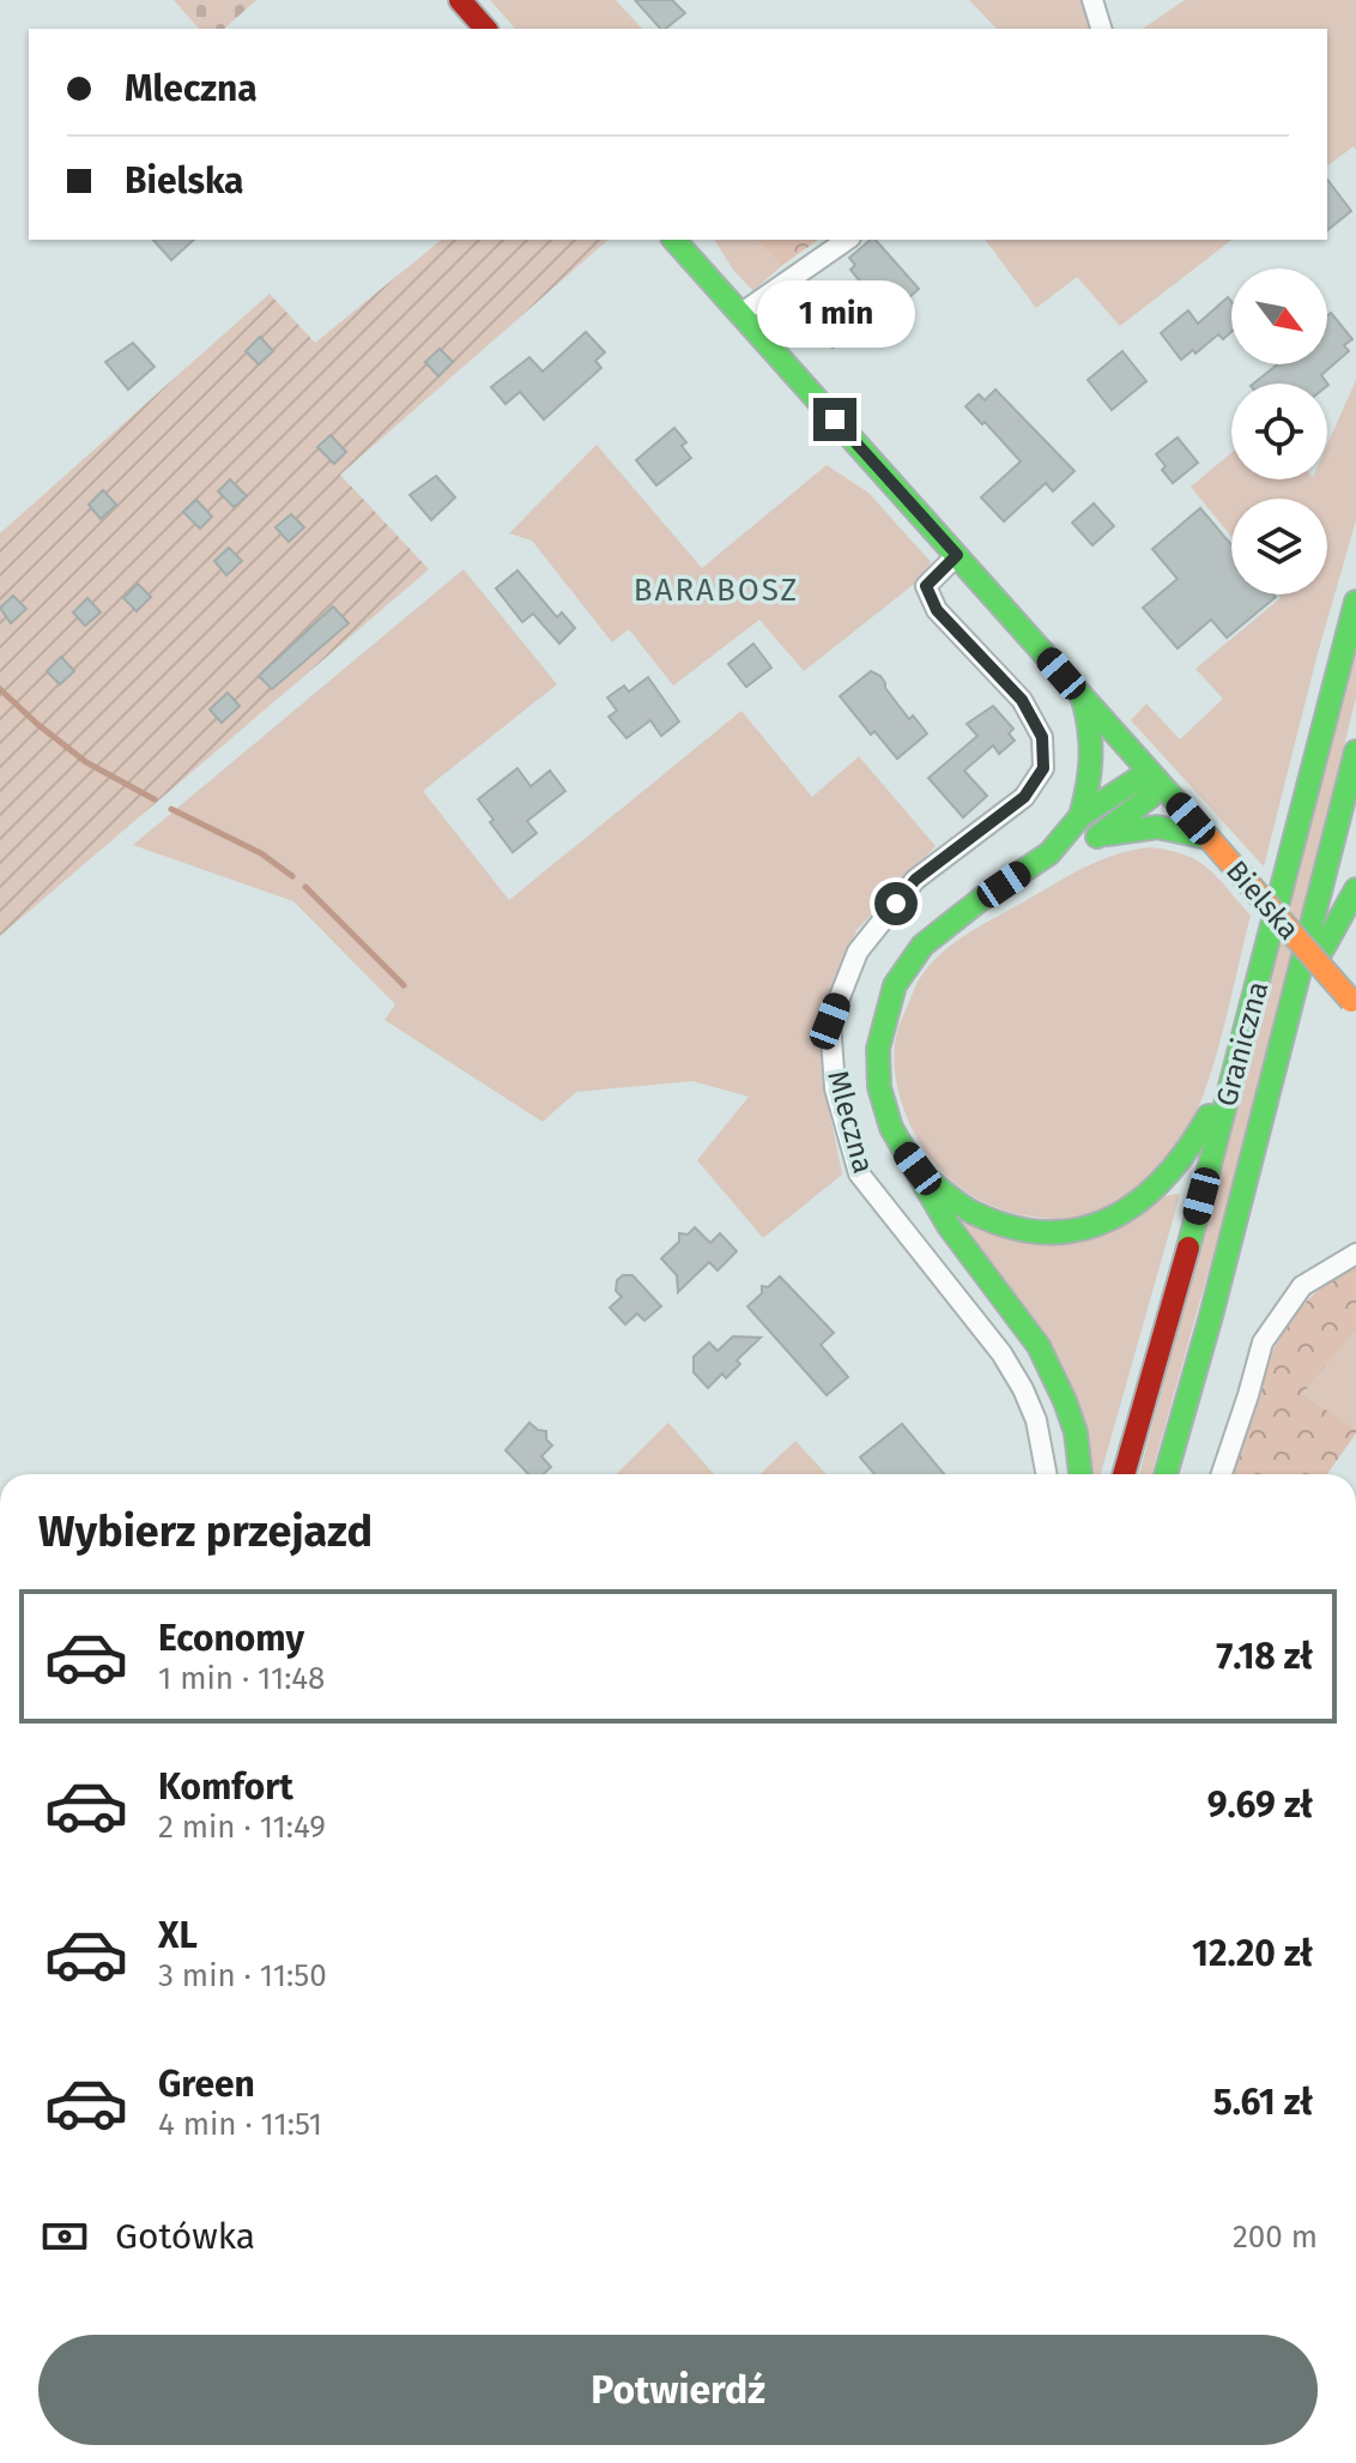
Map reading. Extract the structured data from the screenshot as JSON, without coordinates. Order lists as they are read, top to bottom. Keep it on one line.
{"streets":{"main road":["Bielska","Graniczna"],"street":["Mleczna"]},"crossings":[["Bielska","Mleczna"]],"districts":["BARABOSZ"],"north":"bottom right","page":{"banner":["Mleczna","Bielska"],"bubble":"1 min","heading":"Wybierz przejazd","list":[{"name":"Economy","note":"1 min · 11:48","value":"7.18 zł"},{"name":"Komfort","note":"2 min · 11:49","value":"9.69 zł"},{"name":"XL","note":"3 min · 11:50","value":"12.20 zł"},{"name":"Green","note":"4 min · 11:51","value":"5.61 zł"}],"pay":["Gotówka","200 m"],"buttons":"Potwierdź"}}
